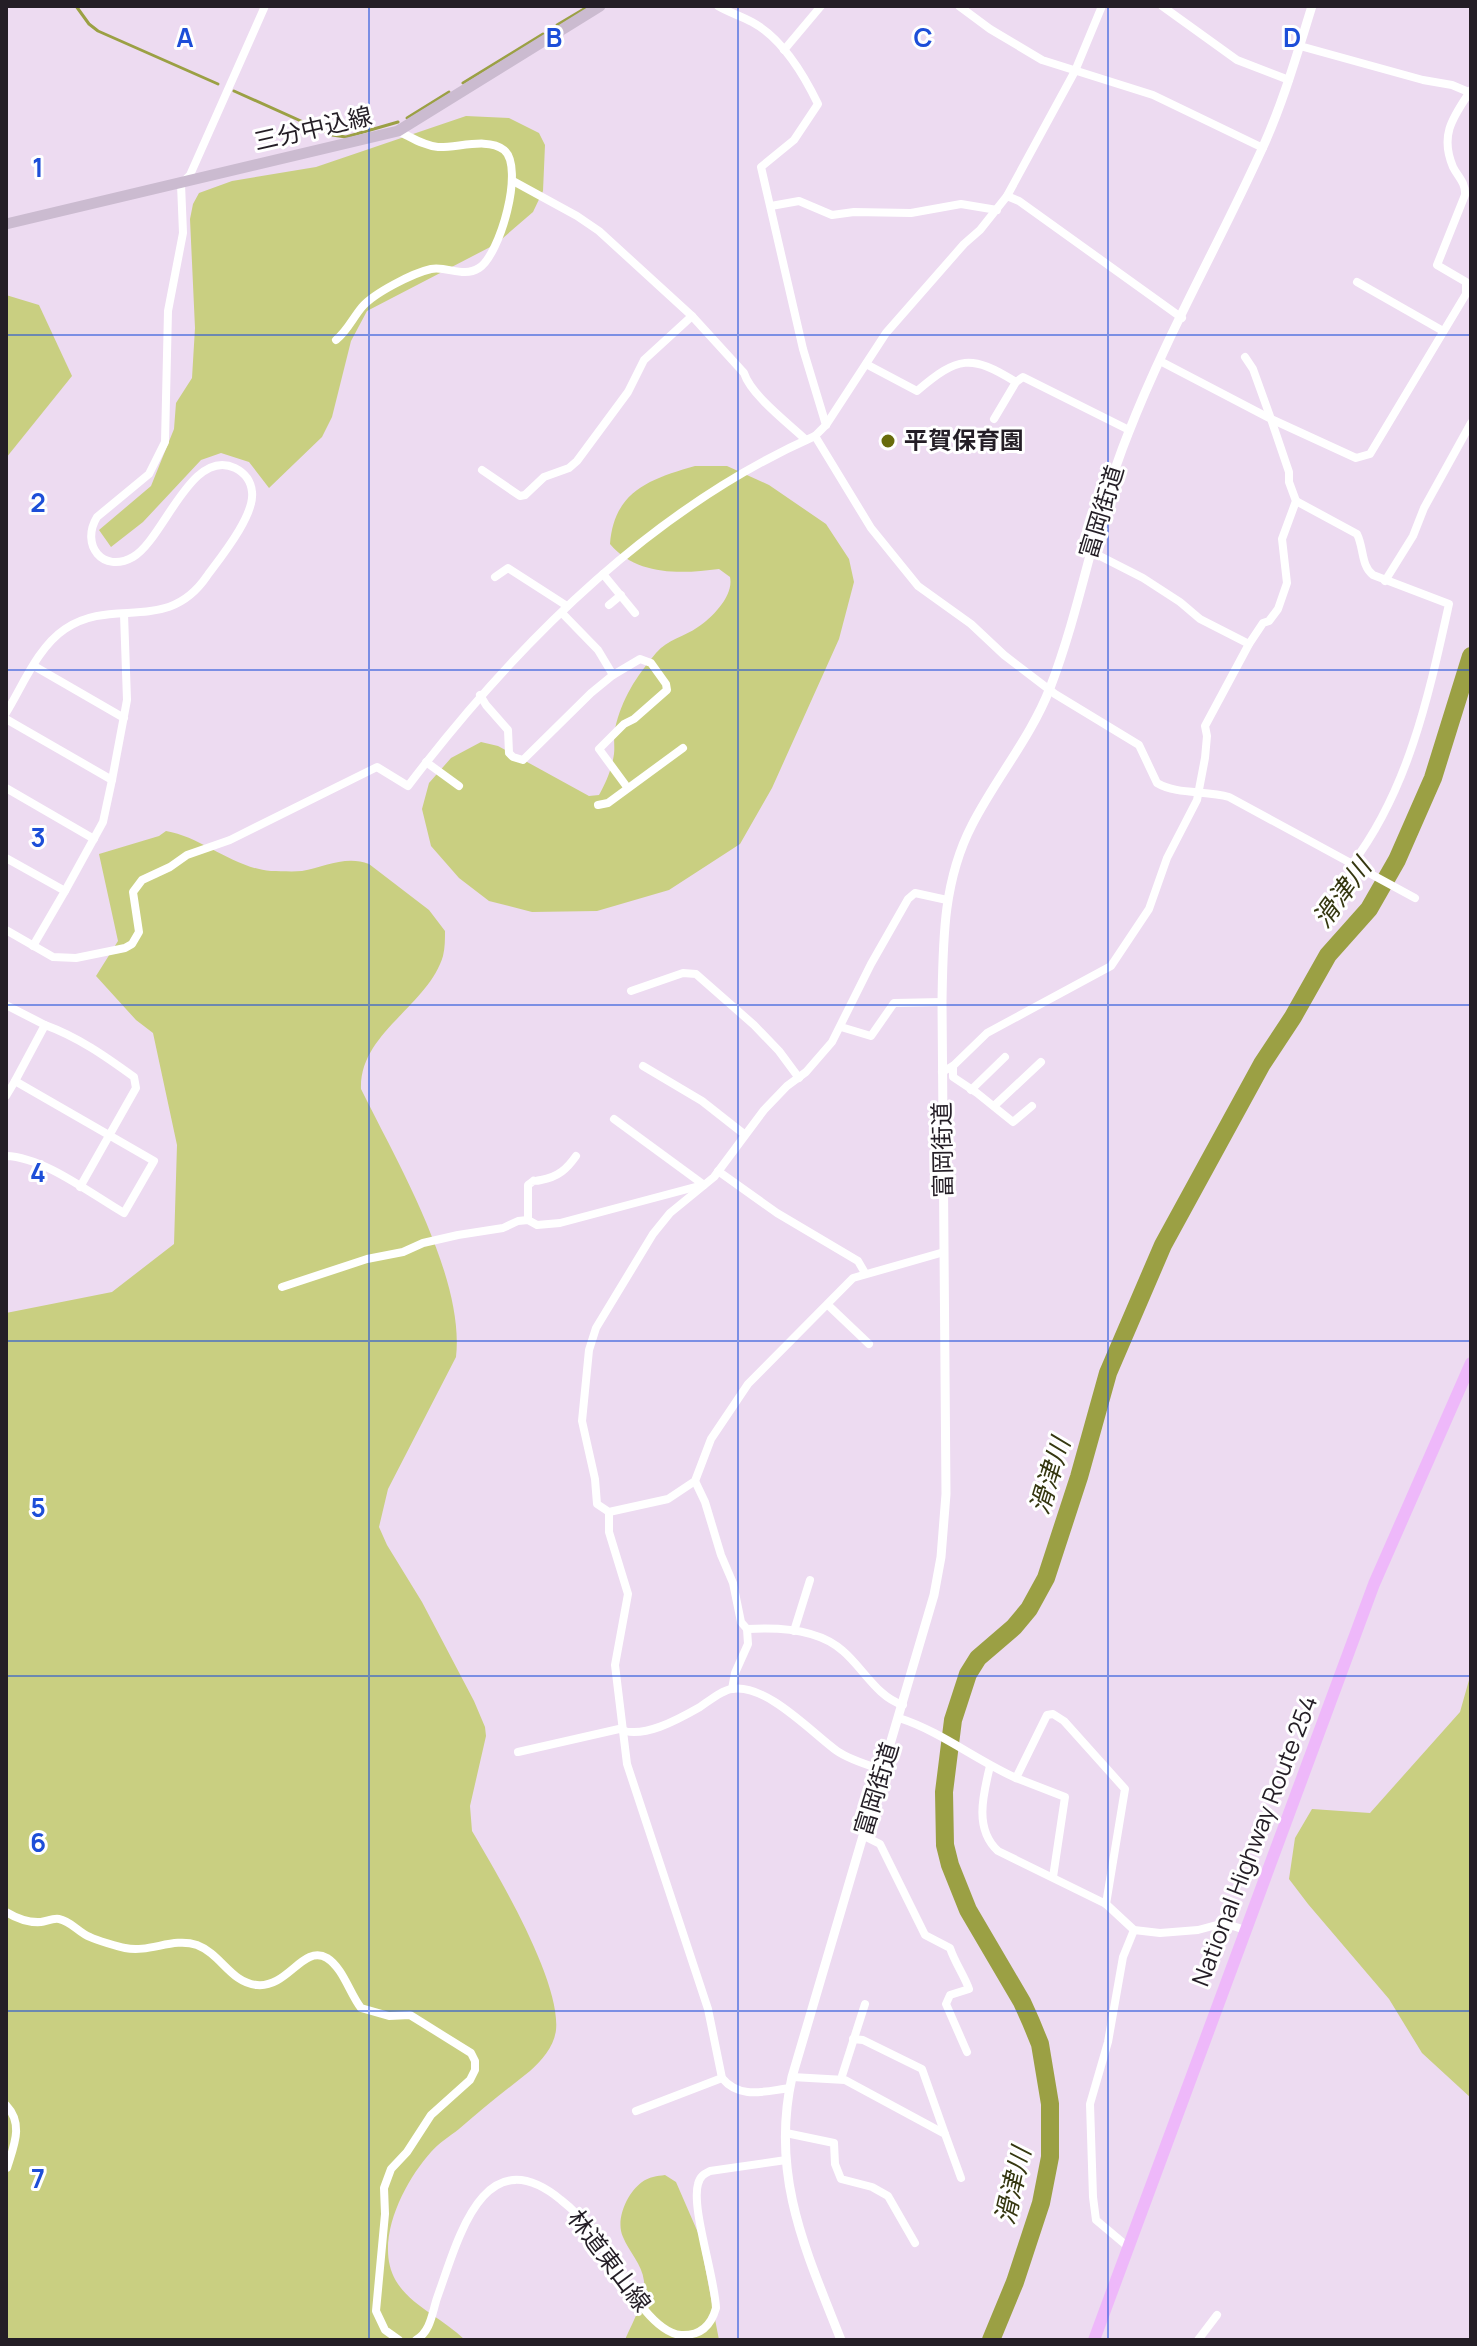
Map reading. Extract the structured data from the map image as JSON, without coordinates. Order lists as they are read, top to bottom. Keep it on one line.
{"streets":{"highway":["National Highway Route 254"],"main road":["三分中込線"],"street":["富岡街道","林道東山線"]},"crossings":[["富岡街道","林道東山線"]],"water":["滑津川"],"places":["平賀保育園"],"grid":{"columns":["A","B","C","D"],"rows":["1","2","3","4","5","6","7"]}}
